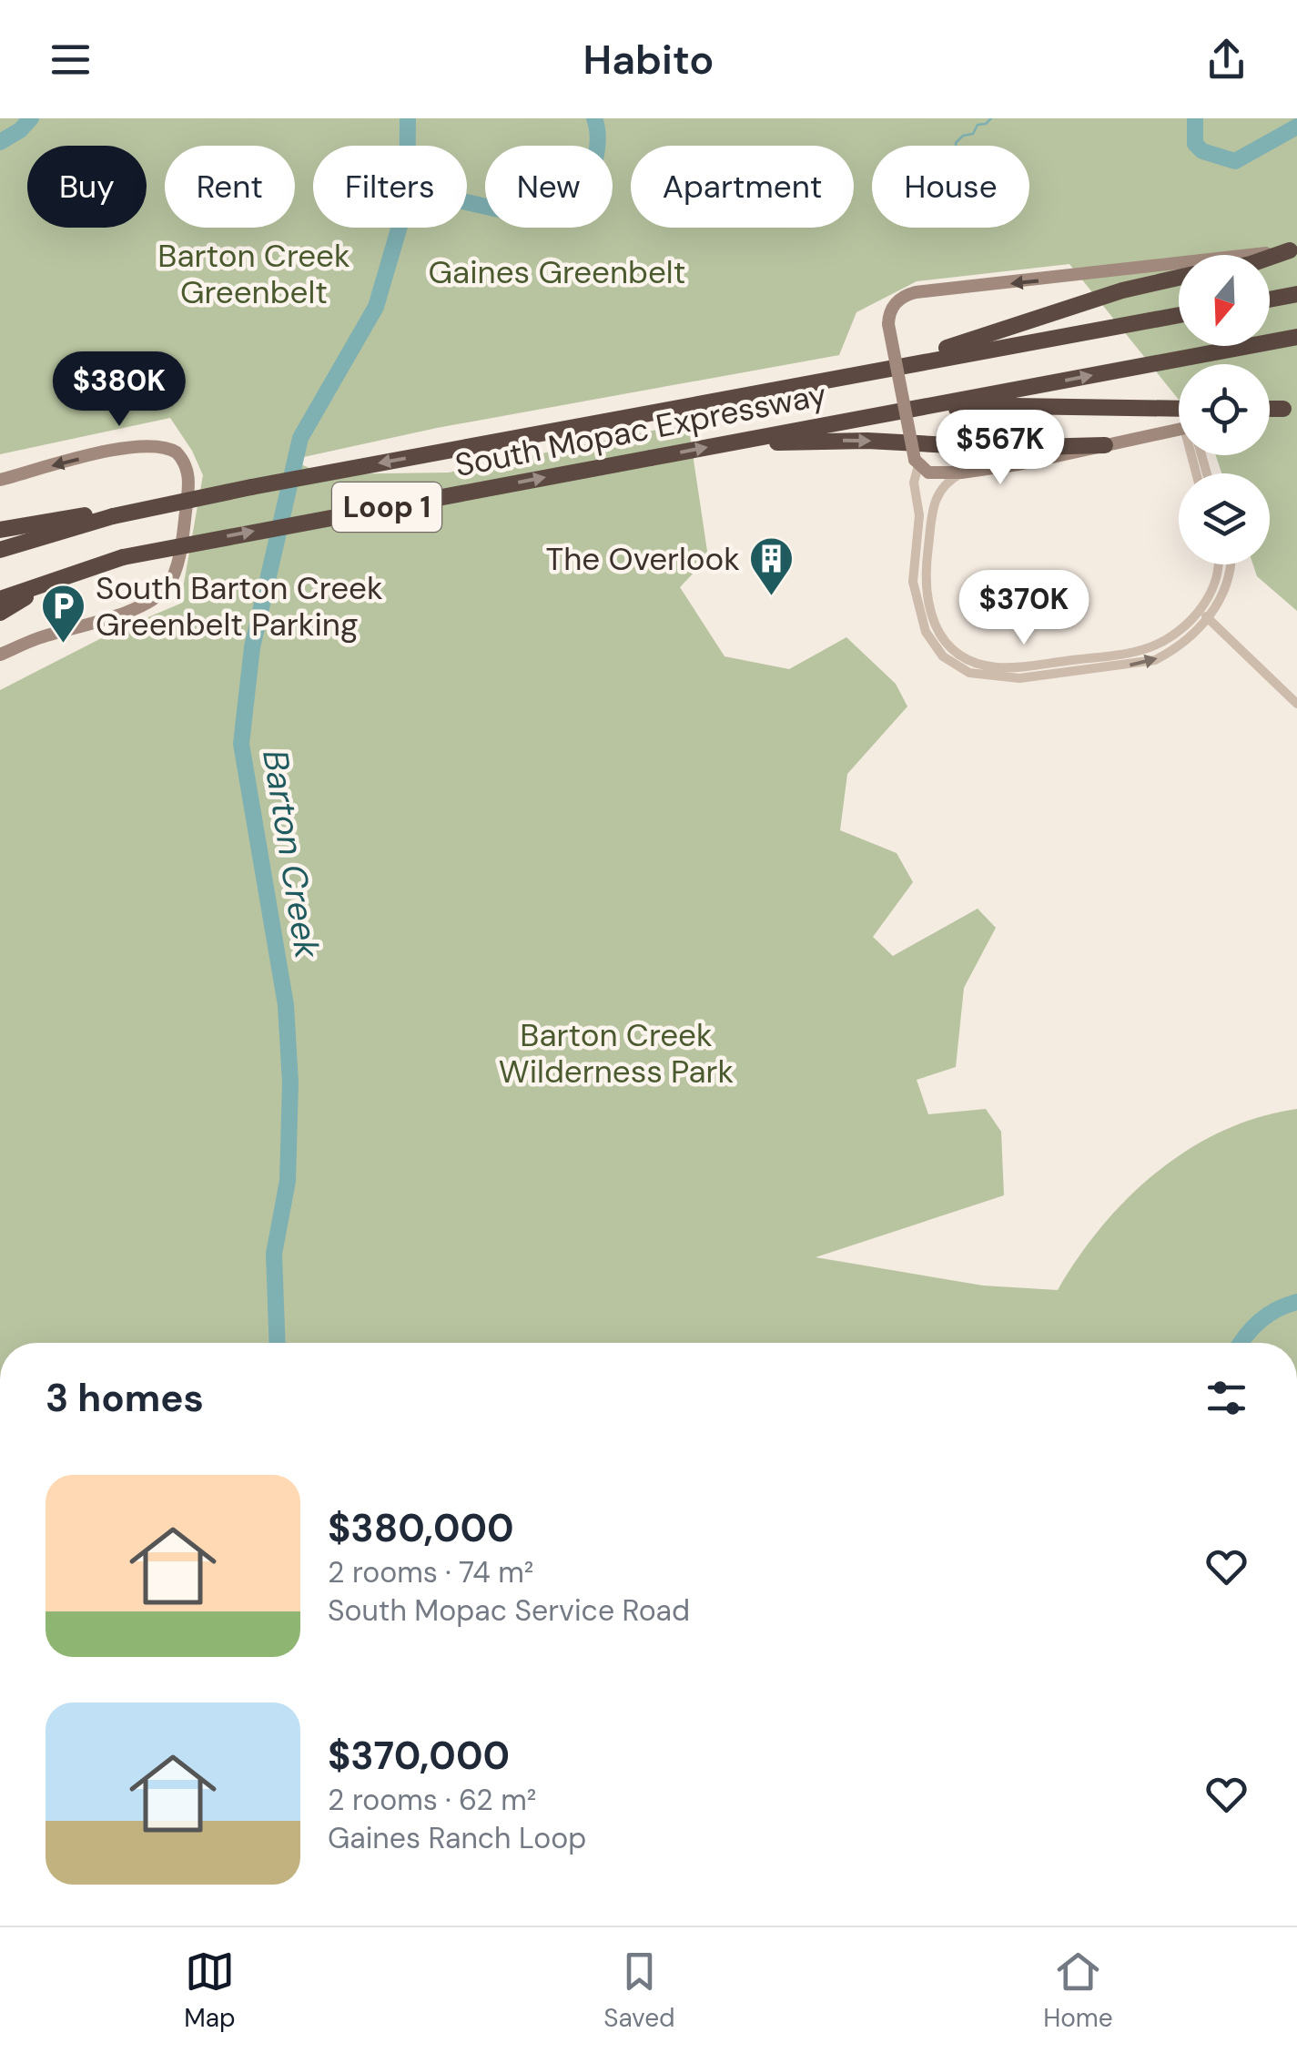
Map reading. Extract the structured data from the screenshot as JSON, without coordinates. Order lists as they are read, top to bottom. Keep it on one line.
{"streets":{"highway":["South Mopac Expressway","Loop 1"]},"water":["Barton Creek"],"parks":["Barton Creek Greenbelt","Gaines Greenbelt","Barton Creek Wilderness Park"],"places":{"building":["The Overlook"],"parking":["South Barton Creek Greenbelt Parking"]},"north":"bottom","page":{"header":"Habito","chip":["Buy","Rent","Filters","New","Apartment","House"],"price":["$380K","$567K","$370K"],"heading":"3 homes","list":[{"name":"$380,000","note":"2 rooms · 74 m² · South Mopac Service Road"},{"name":"$370,000","note":"2 rooms · 62 m² · Gaines Ranch Loop"}],"tabs":["Map","Saved","Home"]}}
